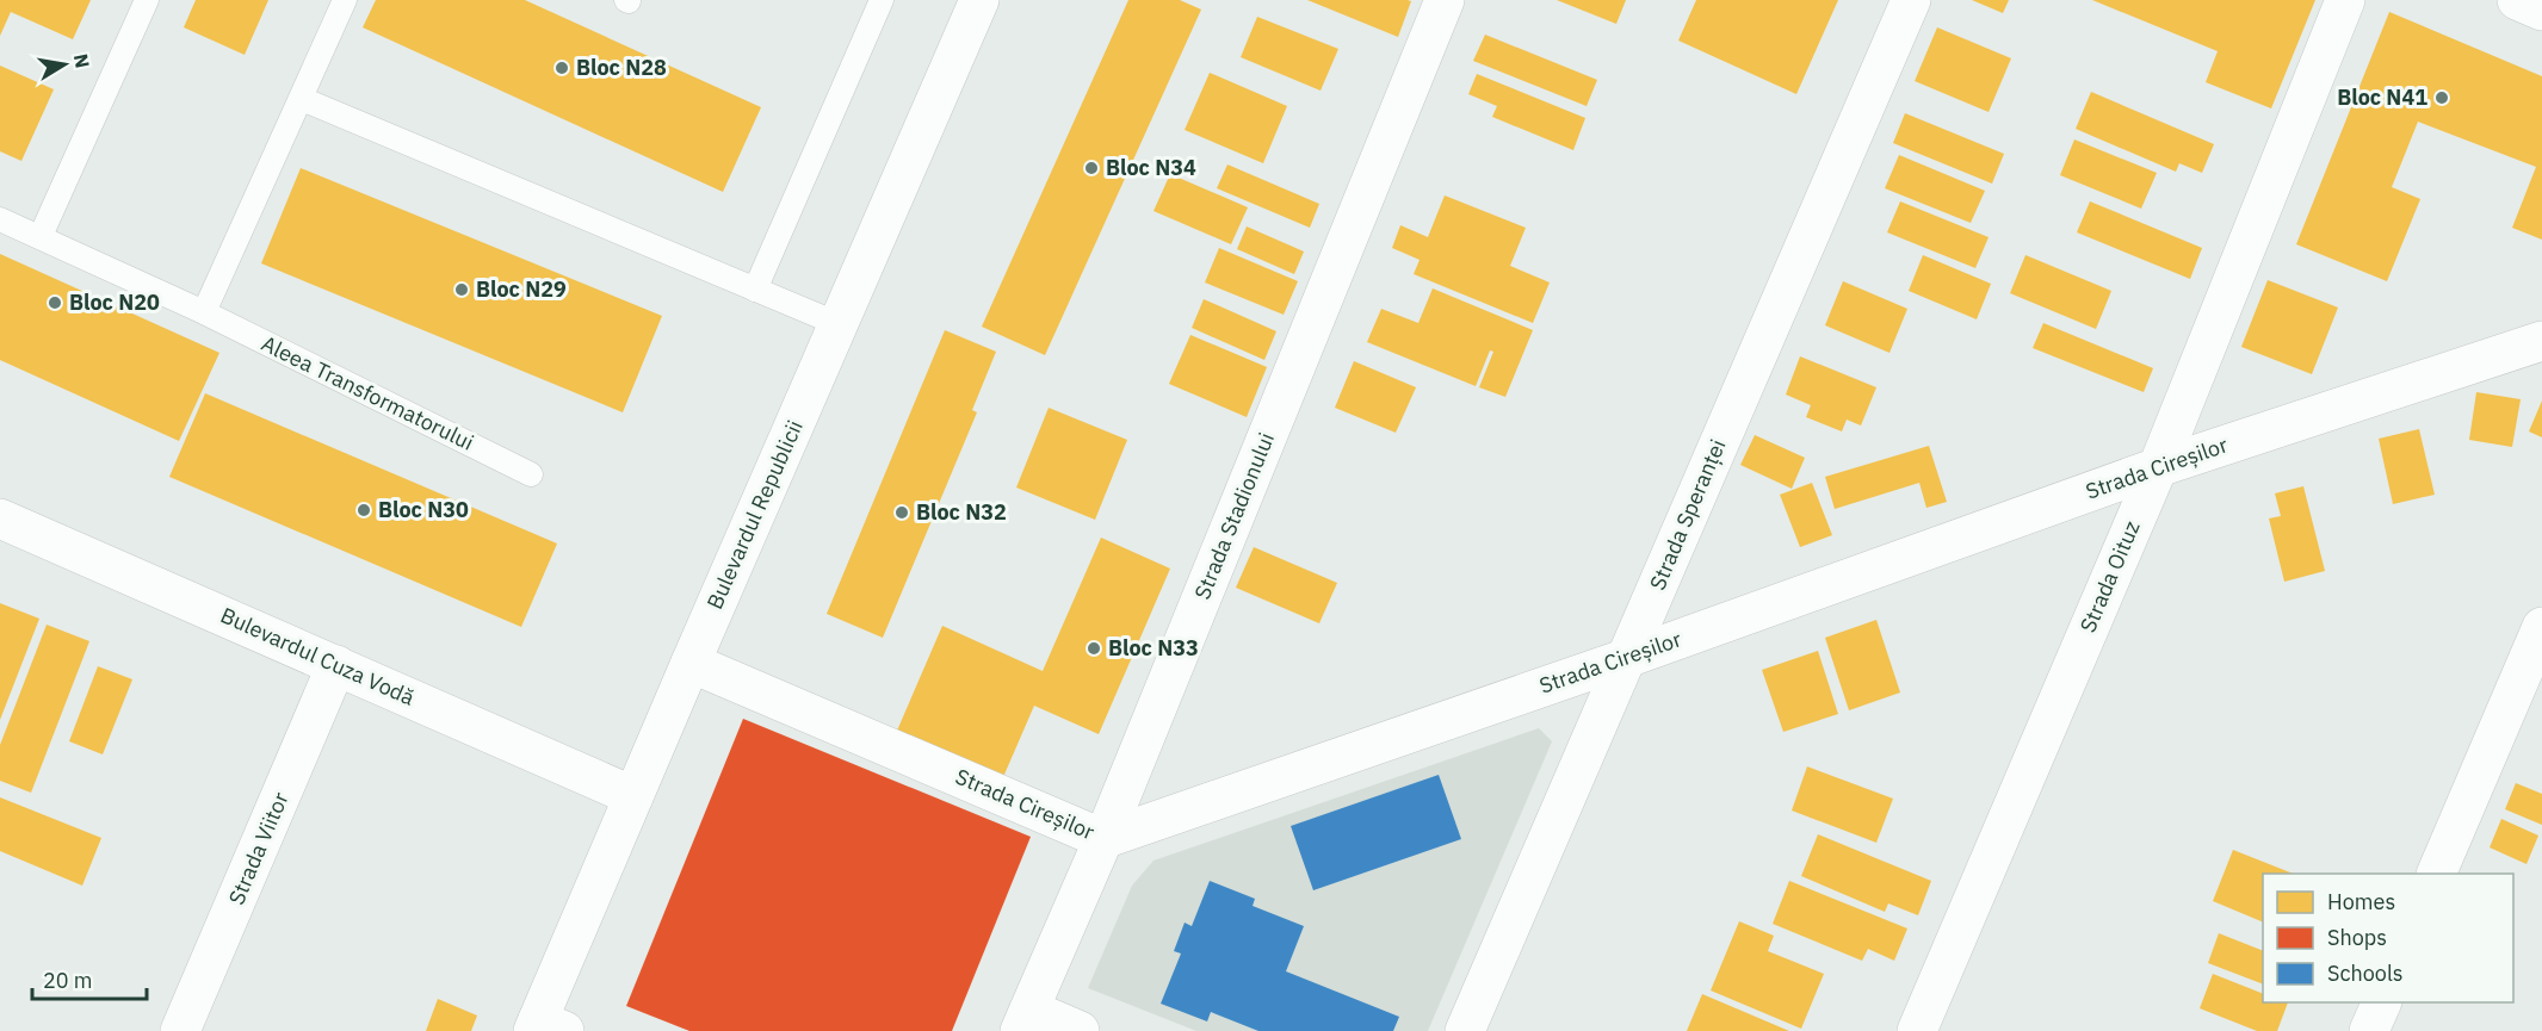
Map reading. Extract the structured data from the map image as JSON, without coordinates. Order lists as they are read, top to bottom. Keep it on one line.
{"streets":{"street":["Strada Cireșilor","Bulevardul Republicii","Strada Speranței","Strada Stadionului","Strada Oituz","Bulevardul Cuza Vodă","Strada Viitor"],"lane":["Aleea Transformatorului"]},"crossings":[["Strada Cireșilor","Bulevardul Republicii"],["Strada Cireșilor","Strada Speranței"],["Strada Cireșilor","Strada Stadionului"],["Strada Cireșilor","Strada Oituz"],["Bulevardul Republicii","Bulevardul Cuza Vodă"],["Bulevardul Cuza Vodă","Strada Viitor"]],"places":["Bloc N28","Bloc N41","Bloc N34","Bloc N29","Bloc N20","Bloc N30","Bloc N32","Bloc N33"],"legend":["Homes","Shops","Schools"],"scale_bar":"20 m","north":"right"}
